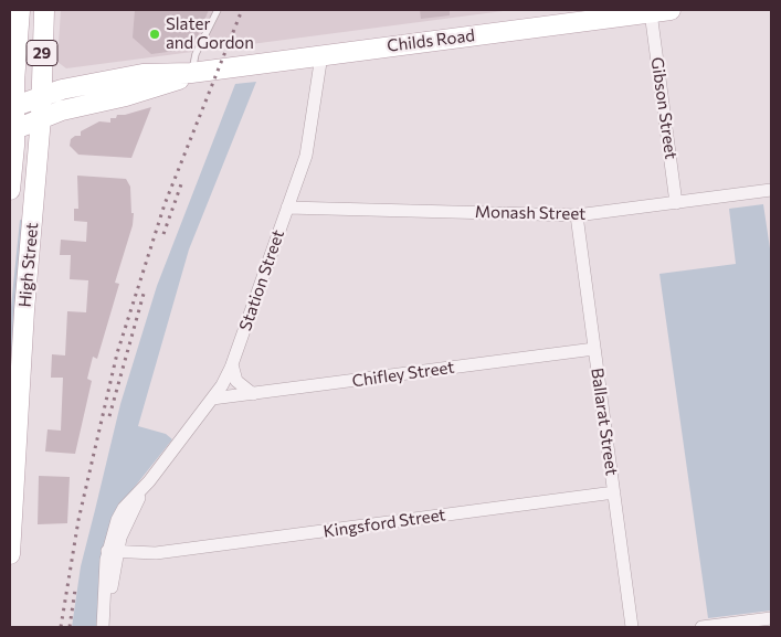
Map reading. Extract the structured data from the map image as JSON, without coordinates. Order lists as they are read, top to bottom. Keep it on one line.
{"streets":{"main road":["Childs Road","29","High Street"],"street":["Gibson Street","Monash Street","Station Street","Chifley Street","Ballarat Street","Kingsford Street"]},"crossings":[["Childs Road","29"],["Childs Road","Gibson Street"],["Childs Road","High Street"],["Childs Road","Station Street"],["Gibson Street","Monash Street"],["Monash Street","Station Street"],["Monash Street","Ballarat Street"],["Station Street","Chifley Street"],["Station Street","Kingsford Street"],["Chifley Street","Ballarat Street"],["Ballarat Street","Kingsford Street"]],"places":["Slater and Gordon"]}
